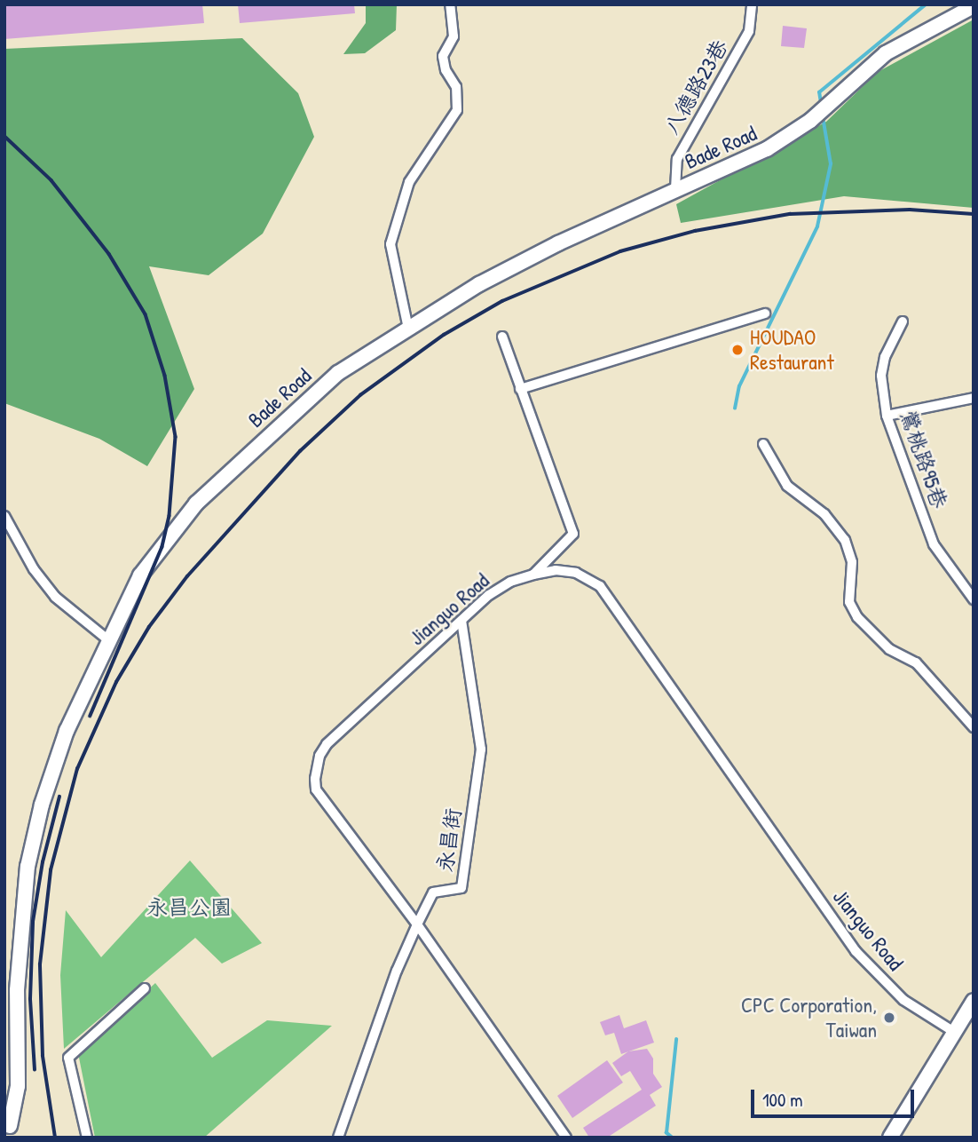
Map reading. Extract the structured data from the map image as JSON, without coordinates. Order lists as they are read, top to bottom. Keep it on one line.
{"streets":{"main road":["Bade Road"],"street":["八德路23巷","鶯桃路95巷","Jianguo Road","永昌街"]},"crossings":[["八德路23巷","Bade Road"],["Jianguo Road","永昌街"]],"parks":["永昌公園"],"places":["HOUDAO Restaurant","CPC Corporation, Taiwan"],"scale_bar":"100 m"}
